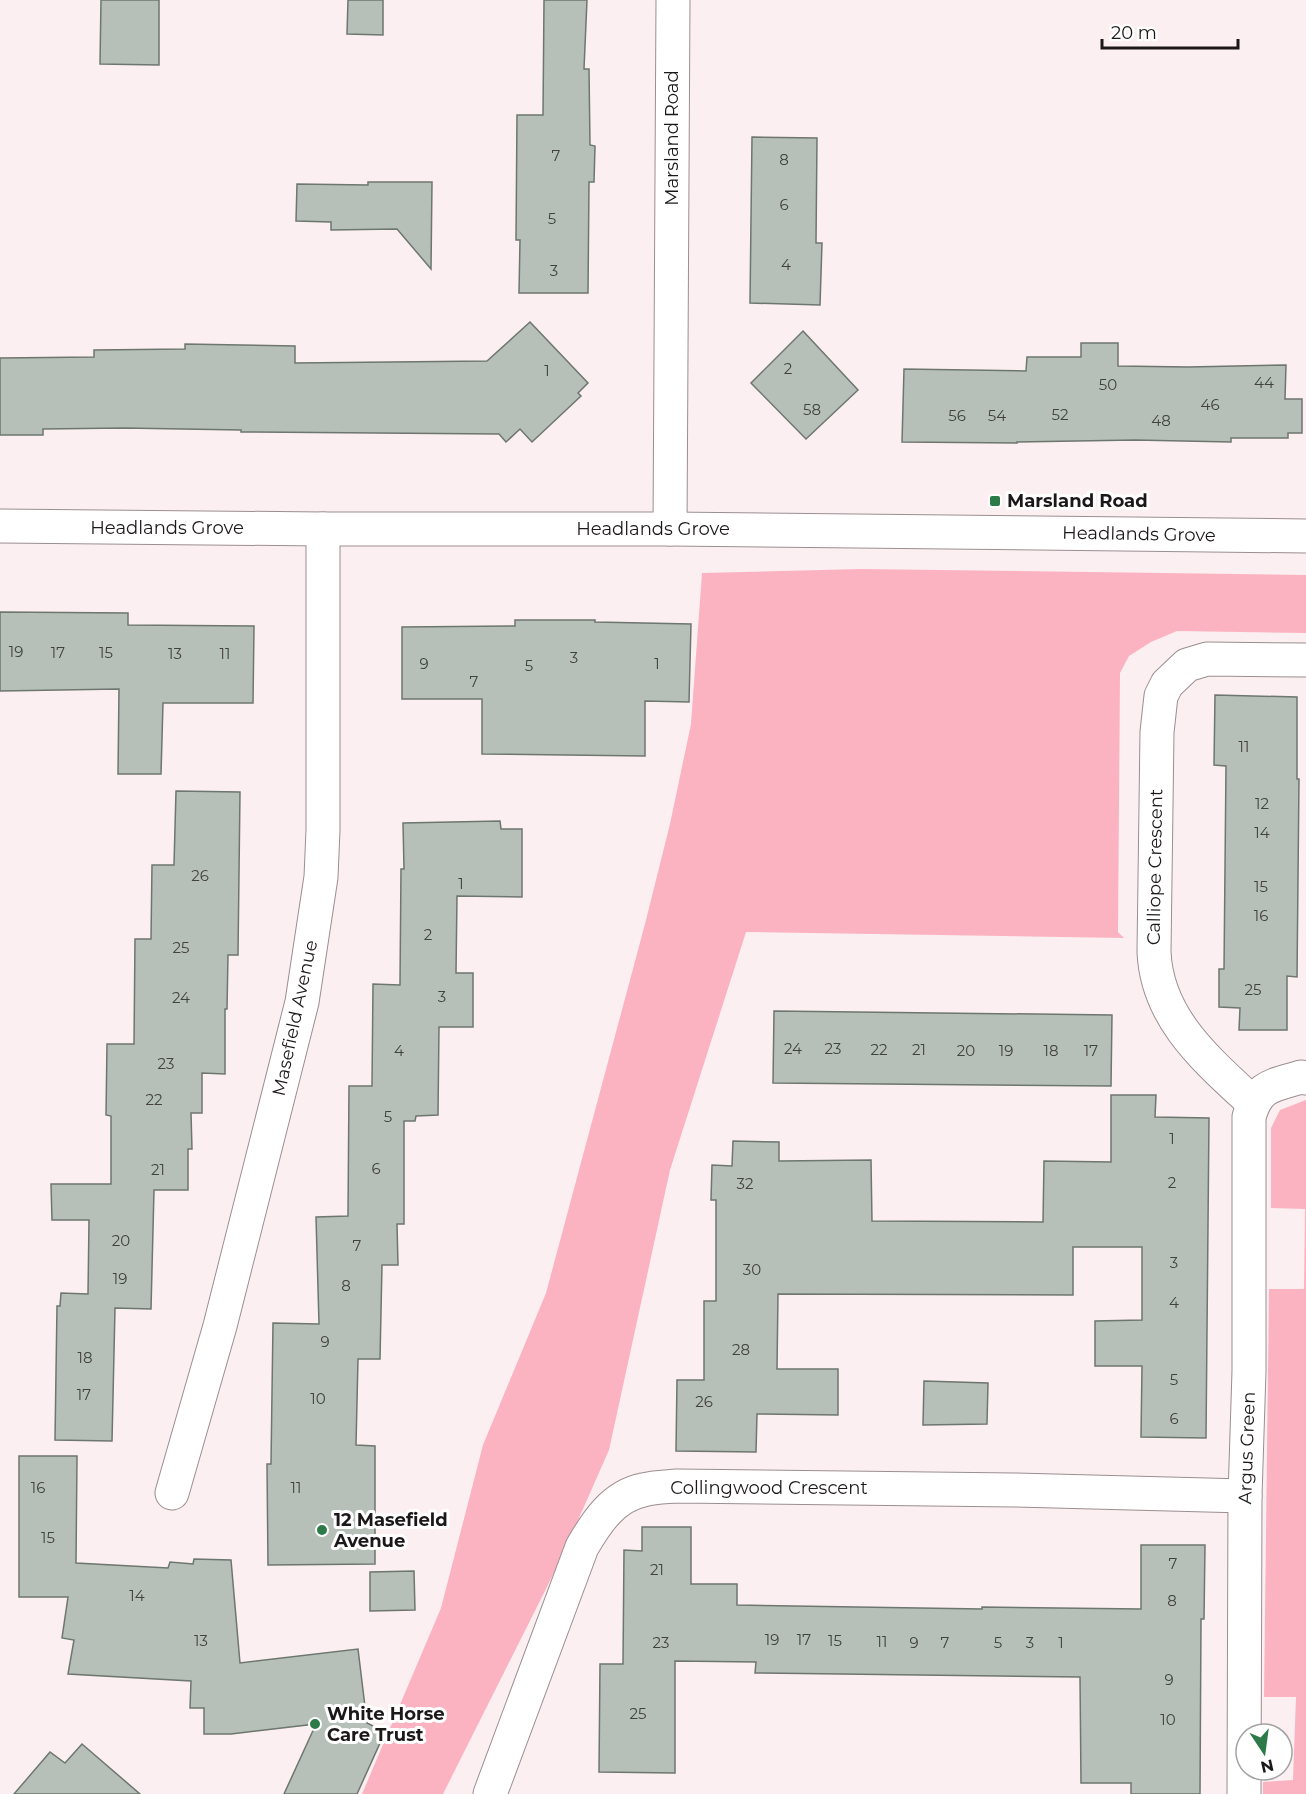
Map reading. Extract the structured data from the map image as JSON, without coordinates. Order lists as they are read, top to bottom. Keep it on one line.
{"streets":{"street":["Marsland Road","Headlands Grove","Calliope Crescent","Masefield Avenue","Argus Green","Collingwood Crescent"]},"crossings":[["Marsland Road","Headlands Grove"],["Headlands Grove","Masefield Avenue"],["Calliope Crescent","Argus Green"],["Argus Green","Collingwood Crescent"]],"places":{"transit":["Marsland Road"],"other":["12 Masefield Avenue","White Horse Care Trust"]},"house_numbers":["7","8","6","5","4","3","2","1","44","50","46","58","52","56","54","48","19","17","15","13","11","3","9","1","5","7","11","12","14","26","1","15","16","2","25","25","3","24","24","23","22","21","4","20","19","18","17","23","22","5","1","6","21","2","32","20","7","3","30","19","8","4","9","28","18","5","17","10","26","6","16","11","15","7","21","14","8","19","17","13","15","11","23","9","7","5","3","1","9","25","10"],"scale_bar":"20 m","north":"bottom"}
